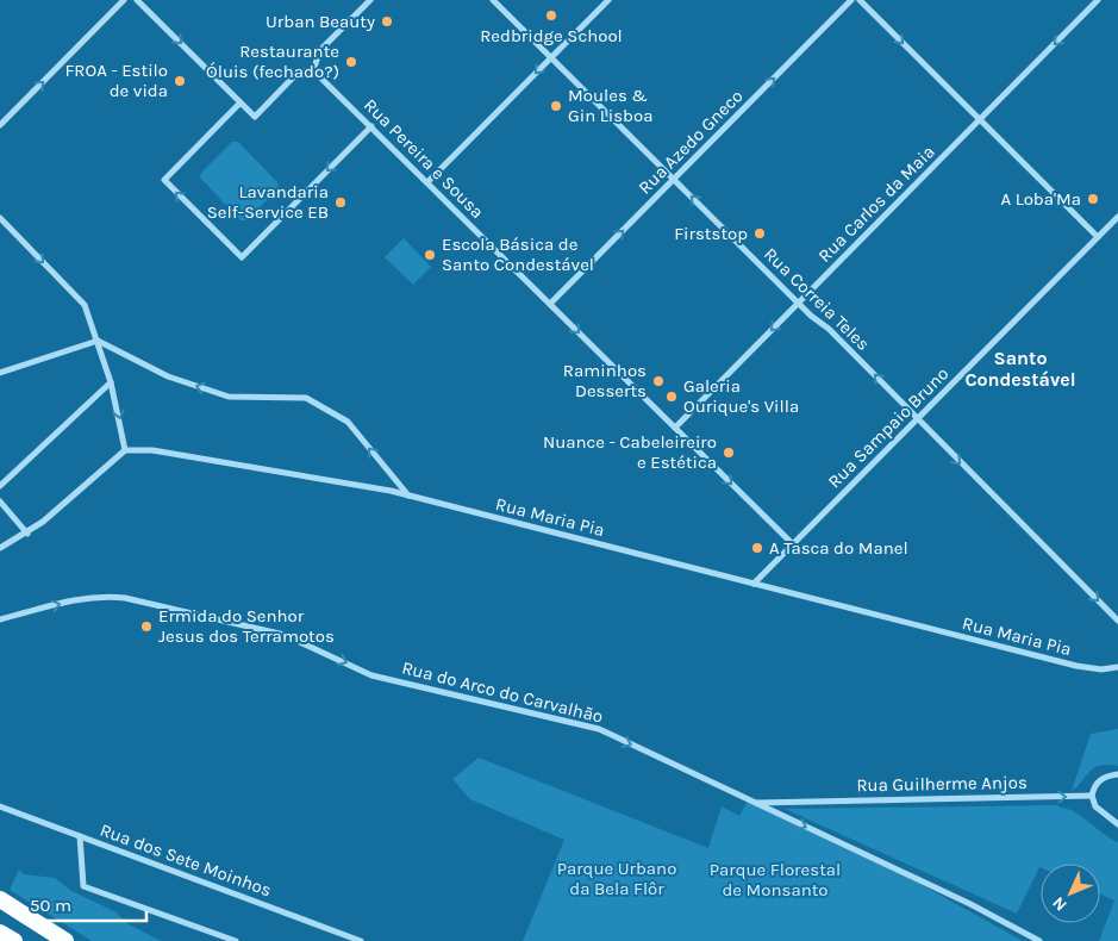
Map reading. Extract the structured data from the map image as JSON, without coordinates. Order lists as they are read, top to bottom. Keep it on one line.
{"streets":{"street":["Rua Azedo Gneco","Rua Pereira e Sousa","Rua Carlos da Maia","Rua Correia Teles","Rua Sampaio Bruno","Rua Maria Pia","Rua do Arco do Carvalhão","Rua Guilherme Anjos","Rua dos Sete Moinhos"]},"crossings":[["Rua Azedo Gneco","Rua Pereira e Sousa"],["Rua Azedo Gneco","Rua Correia Teles"],["Rua Pereira e Sousa","Rua Carlos da Maia"],["Rua Pereira e Sousa","Rua Sampaio Bruno"],["Rua Carlos da Maia","Rua Correia Teles"],["Rua Correia Teles","Rua Sampaio Bruno"],["Rua Sampaio Bruno","Rua Maria Pia"],["Rua do Arco do Carvalhão","Rua Guilherme Anjos"]],"one_way":["Rua Azedo Gneco","Rua Pereira e Sousa","Rua Carlos da Maia","Rua do Arco do Carvalhão","Rua Guilherme Anjos"],"districts":["Santo Condestável"],"parks":["Parque Urbano da Bela Flôr","Parque Florestal de Monsanto"],"places":["Redbridge School","Urban Beauty","Restaurante Óluis (fechado?)","FROA - Estilo de vida","Moules & Gin Lisboa","A Loba'Ma","Lavandaria Self-Service EB","Firststop","Escola Básica de Santo Condestável","Raminhos Desserts","Galeria Ourique's Villa","Nuance - Cabeleireiro e Estética","A Tasca do Manel","Ermida do Senhor Jesus dos Terramotos"],"scale_bar":"50 m","north":"bottom left"}
